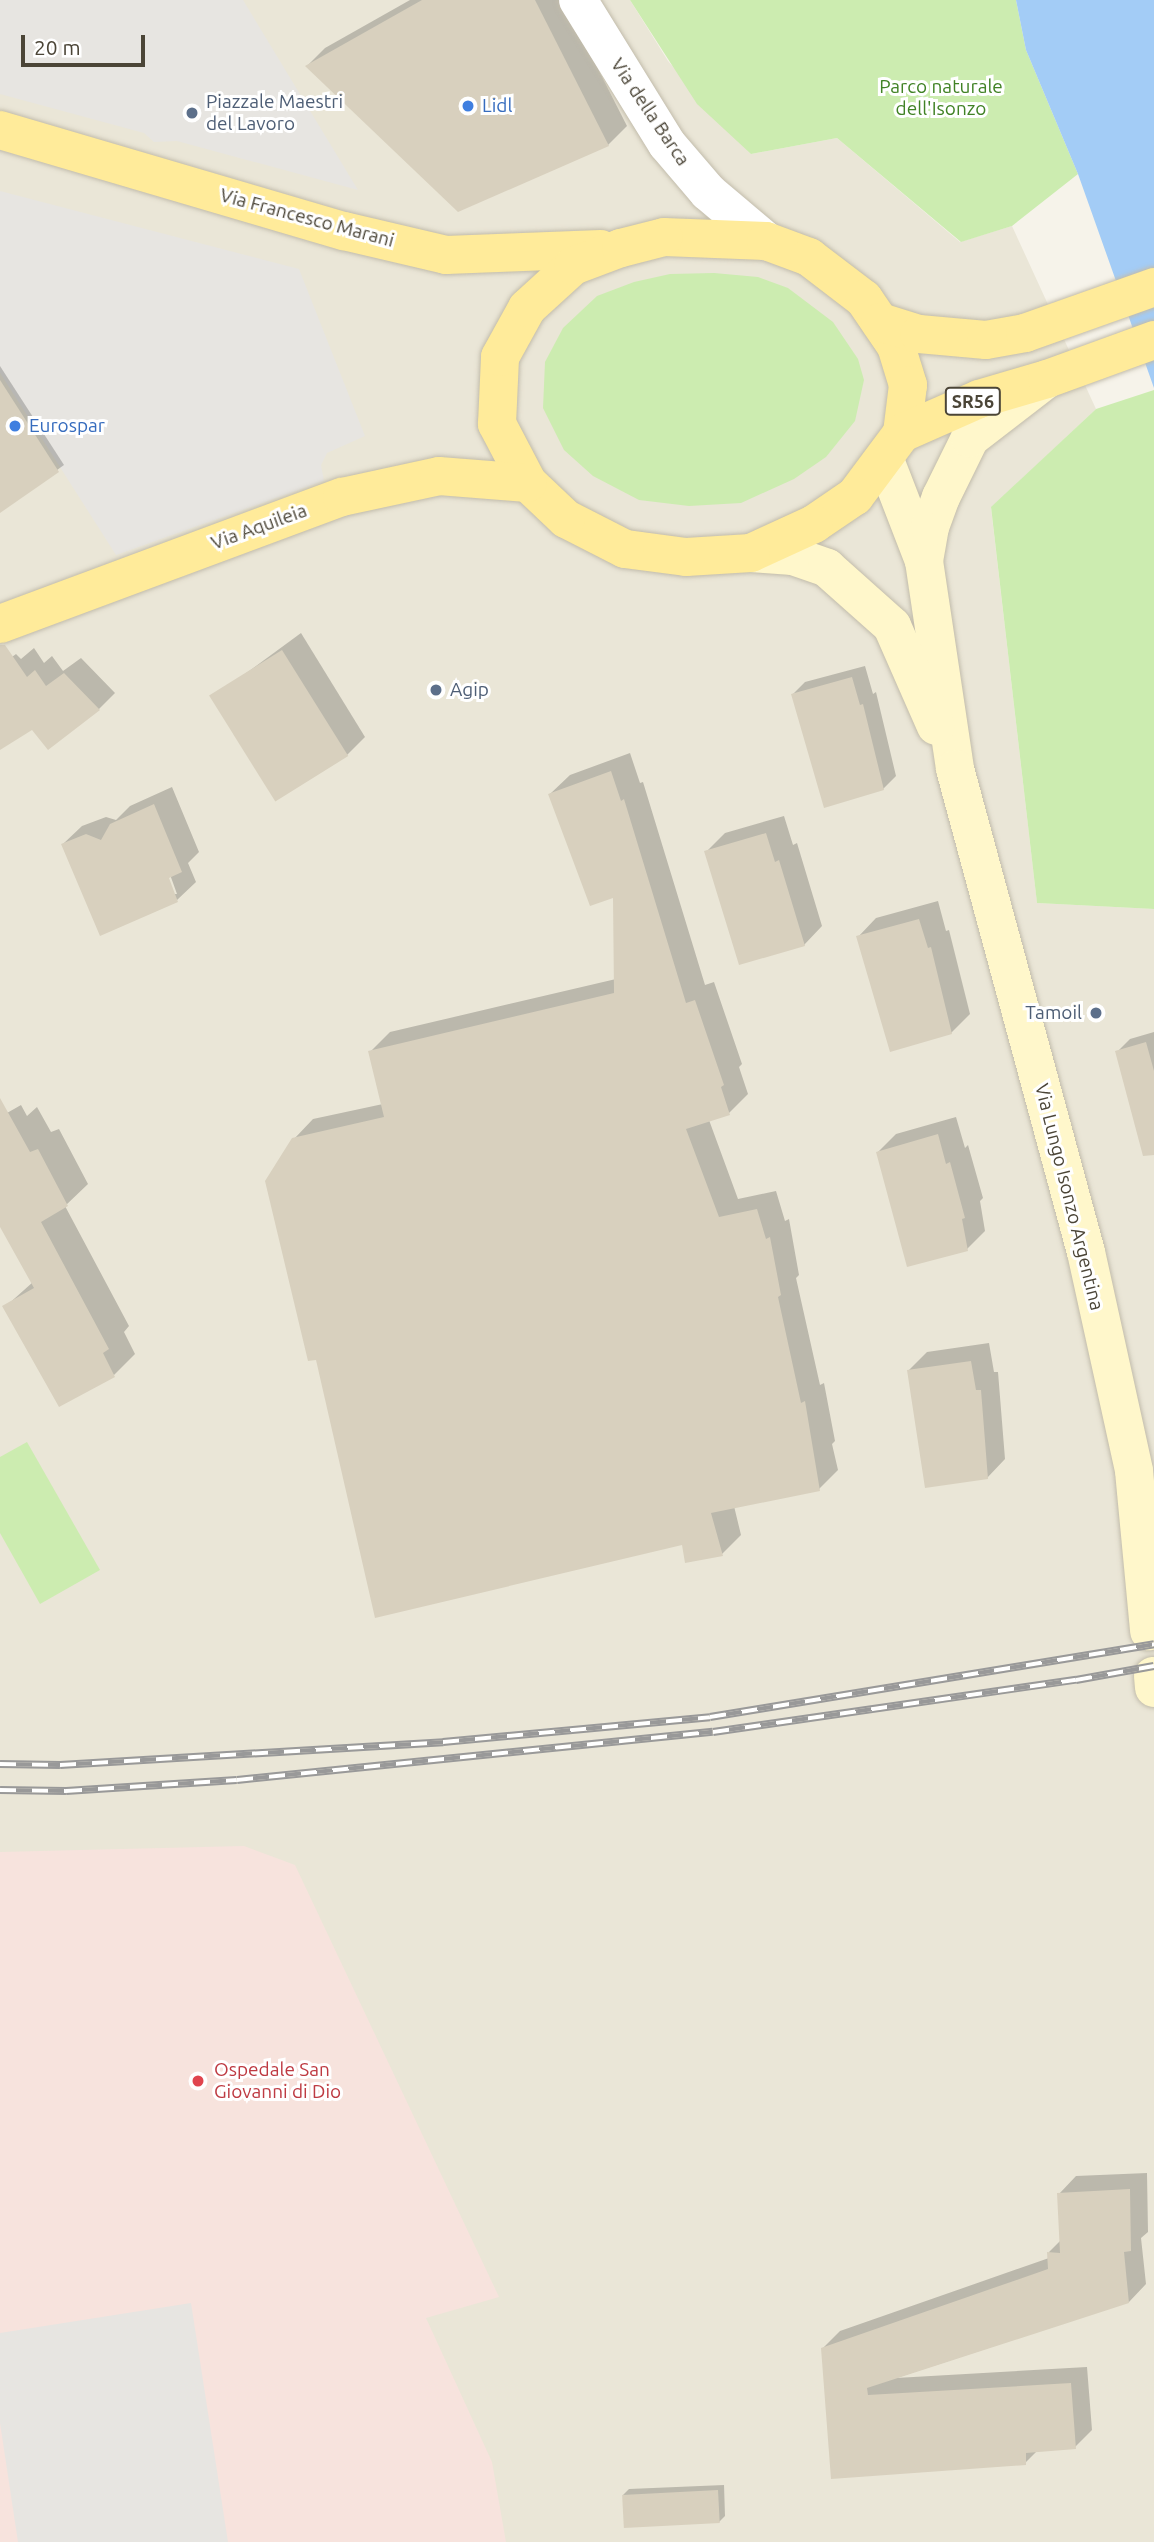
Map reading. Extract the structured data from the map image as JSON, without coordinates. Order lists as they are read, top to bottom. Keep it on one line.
{"streets":{"main road":["Via Francesco Marani","SR56","Via Aquileia","Via Lungo Isonzo Argentina"],"street":["Via della Barca"]},"crossings":[["SR56","Via Lungo Isonzo Argentina"]],"parks":["Parco naturale dell'Isonzo"],"places":["Lidl","Piazzale Maestri del Lavoro","Eurospar","Agip","Tamoil","Ospedale San Giovanni di Dio"],"scale_bar":"20 m"}
